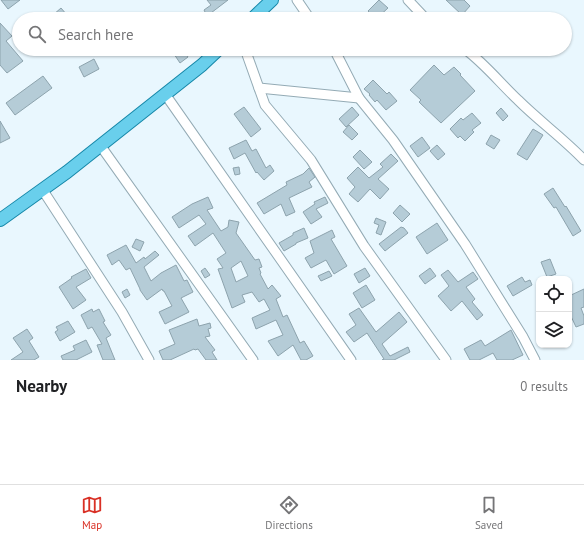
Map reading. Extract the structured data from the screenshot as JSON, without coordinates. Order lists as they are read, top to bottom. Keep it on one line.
{"page":{"search":"Search here","heading":["Nearby","0 results"],"nav":["Map","Directions","Saved"]}}
